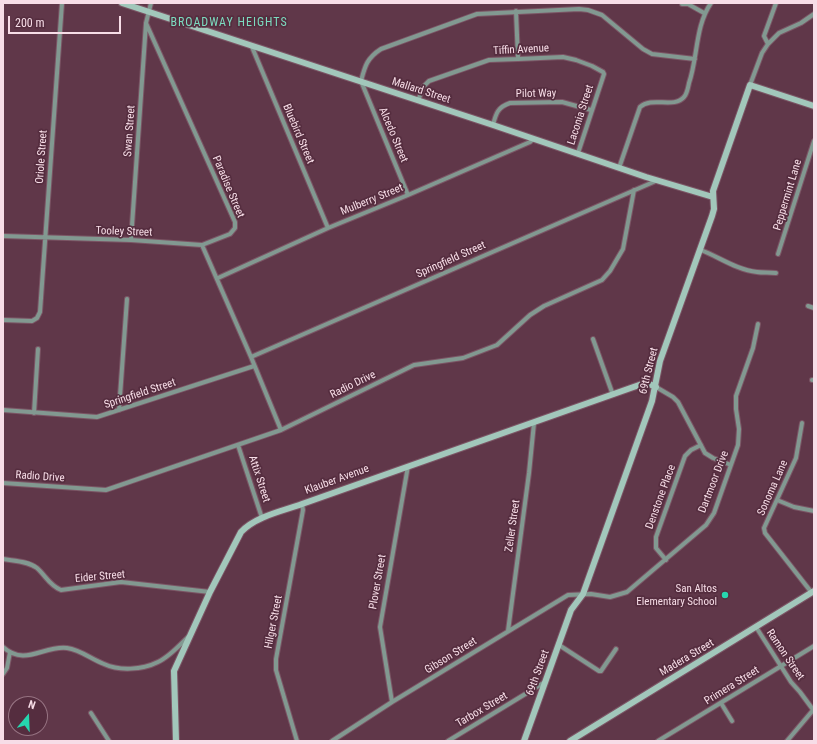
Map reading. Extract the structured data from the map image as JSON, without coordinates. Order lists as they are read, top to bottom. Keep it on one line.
{"streets":{"street":["Tiffin Avenue","Mallard Street","Pilot Way","Laconia Street","Swan Street","Bluebird Street","Alcedo Street","Oriole Street","Paradise Street","Peppermint Lane","Mulberry Street","Tooley Street","Springfield Street","69th Street","Radio Drive","Attix Street","Klauber Avenue","Dartmoor Drive","Sonoma Lane","Denstone Place","Zeller Street","Eider Street","Plover Street","Hilger Street","Ramon Street","Gibson Street","Madera Street","Primera Street","Tarbox Street"]},"crossings":[["Tiffin Avenue","Mallard Street"],["Tiffin Avenue","Laconia Street"],["Mallard Street","Pilot Way"],["Mallard Street","Laconia Street"],["Mallard Street","Swan Street"],["Mallard Street","Bluebird Street"],["Mallard Street","Alcedo Street"],["Mallard Street","Mulberry Street"],["Mallard Street","Springfield Street"],["Mallard Street","69th Street"],["Pilot Way","Laconia Street"],["Swan Street","Paradise Street"],["Swan Street","Tooley Street"],["Bluebird Street","Mulberry Street"],["Alcedo Street","Mulberry Street"],["Oriole Street","Tooley Street"],["Paradise Street","Tooley Street"],["Springfield Street","Radio Drive"],["69th Street","Klauber Avenue"],["69th Street","Dartmoor Drive"],["69th Street","Gibson Street"],["69th Street","Tarbox Street"],["Radio Drive","Attix Street"],["Attix Street","Klauber Avenue"],["Klauber Avenue","Zeller Street"],["Klauber Avenue","Eider Street"],["Klauber Avenue","Plover Street"],["Klauber Avenue","Hilger Street"],["Dartmoor Drive","Denstone Place"],["Dartmoor Drive","Gibson Street"],["Sonoma Lane","Madera Street"],["Zeller Street","Gibson Street"],["Plover Street","Gibson Street"],["Ramon Street","Madera Street"],["Ramon Street","Primera Street"]],"districts":["BROADWAY HEIGHTS"],"places":["San Altos Elementary School"],"scale_bar":"200 m","north":"top"}
